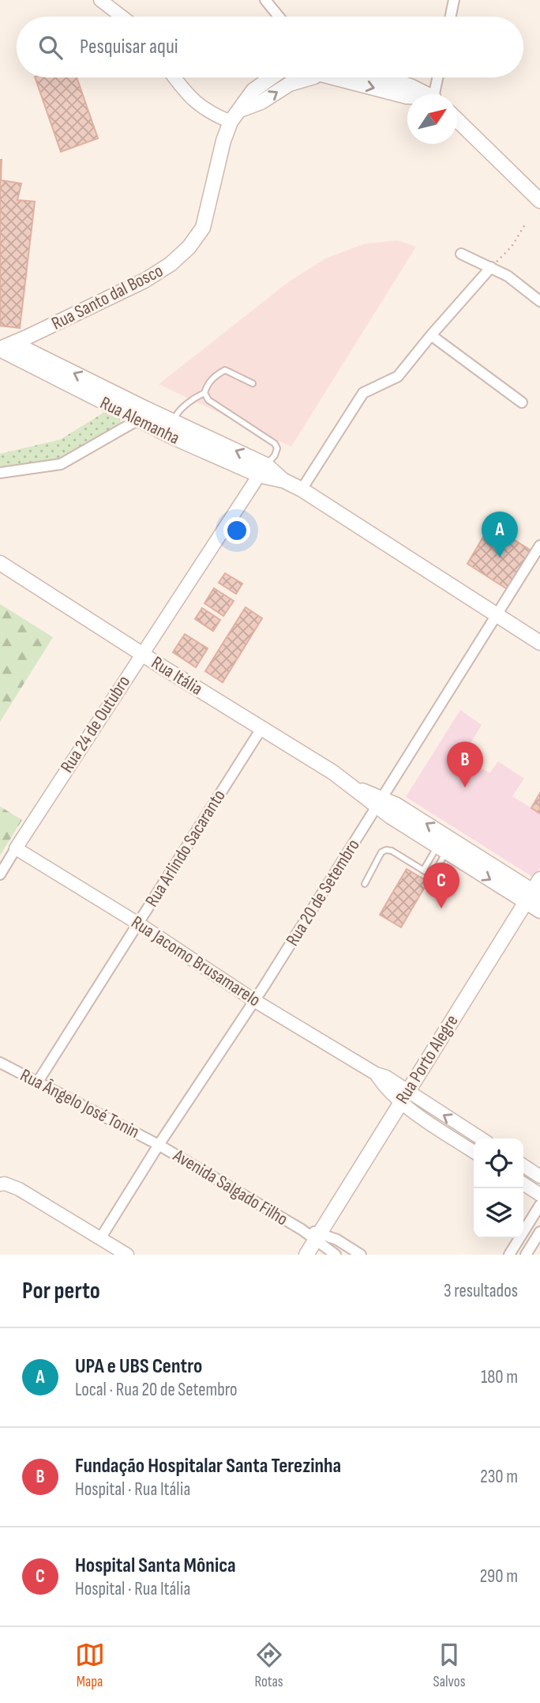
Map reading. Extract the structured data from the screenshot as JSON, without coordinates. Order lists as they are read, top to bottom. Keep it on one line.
{"streets":{"main road":["Rua Santo dal Bosco","Rua Alemanha","Rua Itália","Rua Porto Alegre"],"street":["Rua 24 de Outubro","Rua Arlindo Sacaranto","Rua 20 de Setembro","Rua Jacomo Brusamarelo","Rua Ângelo José Tonin","Avenida Salgado Filho"]},"crossings":[["Rua Santo dal Bosco","Rua Alemanha"],["Rua Alemanha","Rua 24 de Outubro"],["Rua Alemanha","Rua 20 de Setembro"],["Rua Itália","Rua 24 de Outubro"],["Rua Itália","Rua Arlindo Sacaranto"],["Rua Itália","Rua 20 de Setembro"],["Rua Itália","Rua Porto Alegre"],["Rua 24 de Outubro","Rua Jacomo Brusamarelo"],["Rua Arlindo Sacaranto","Rua Jacomo Brusamarelo"],["Rua Arlindo Sacaranto","Rua Ângelo José Tonin"],["Rua 20 de Setembro","Rua Jacomo Brusamarelo"],["Rua 20 de Setembro","Rua Ângelo José Tonin"],["Rua 20 de Setembro","Avenida Salgado Filho"],["Rua Jacomo Brusamarelo","Rua Porto Alegre"],["Rua Porto Alegre","Avenida Salgado Filho"],["Rua Ângelo José Tonin","Avenida Salgado Filho"]],"north":"top right","page":{"search":"Pesquisar aqui","pins":["A","B","C"],"heading":["Por perto","3 resultados"],"list":[{"mark":"A","name":"UPA e UBS Centro","note":"Local · Rua 20 de Setembro","value":"180 m"},{"mark":"B","name":"Fundação Hospitalar Santa Terezinha","note":"Hospital · Rua Itália","value":"230 m"},{"mark":"C","name":"Hospital Santa Mônica","note":"Hospital · Rua Itália","value":"290 m"}],"nav":["Mapa","Rotas","Salvos"]}}
